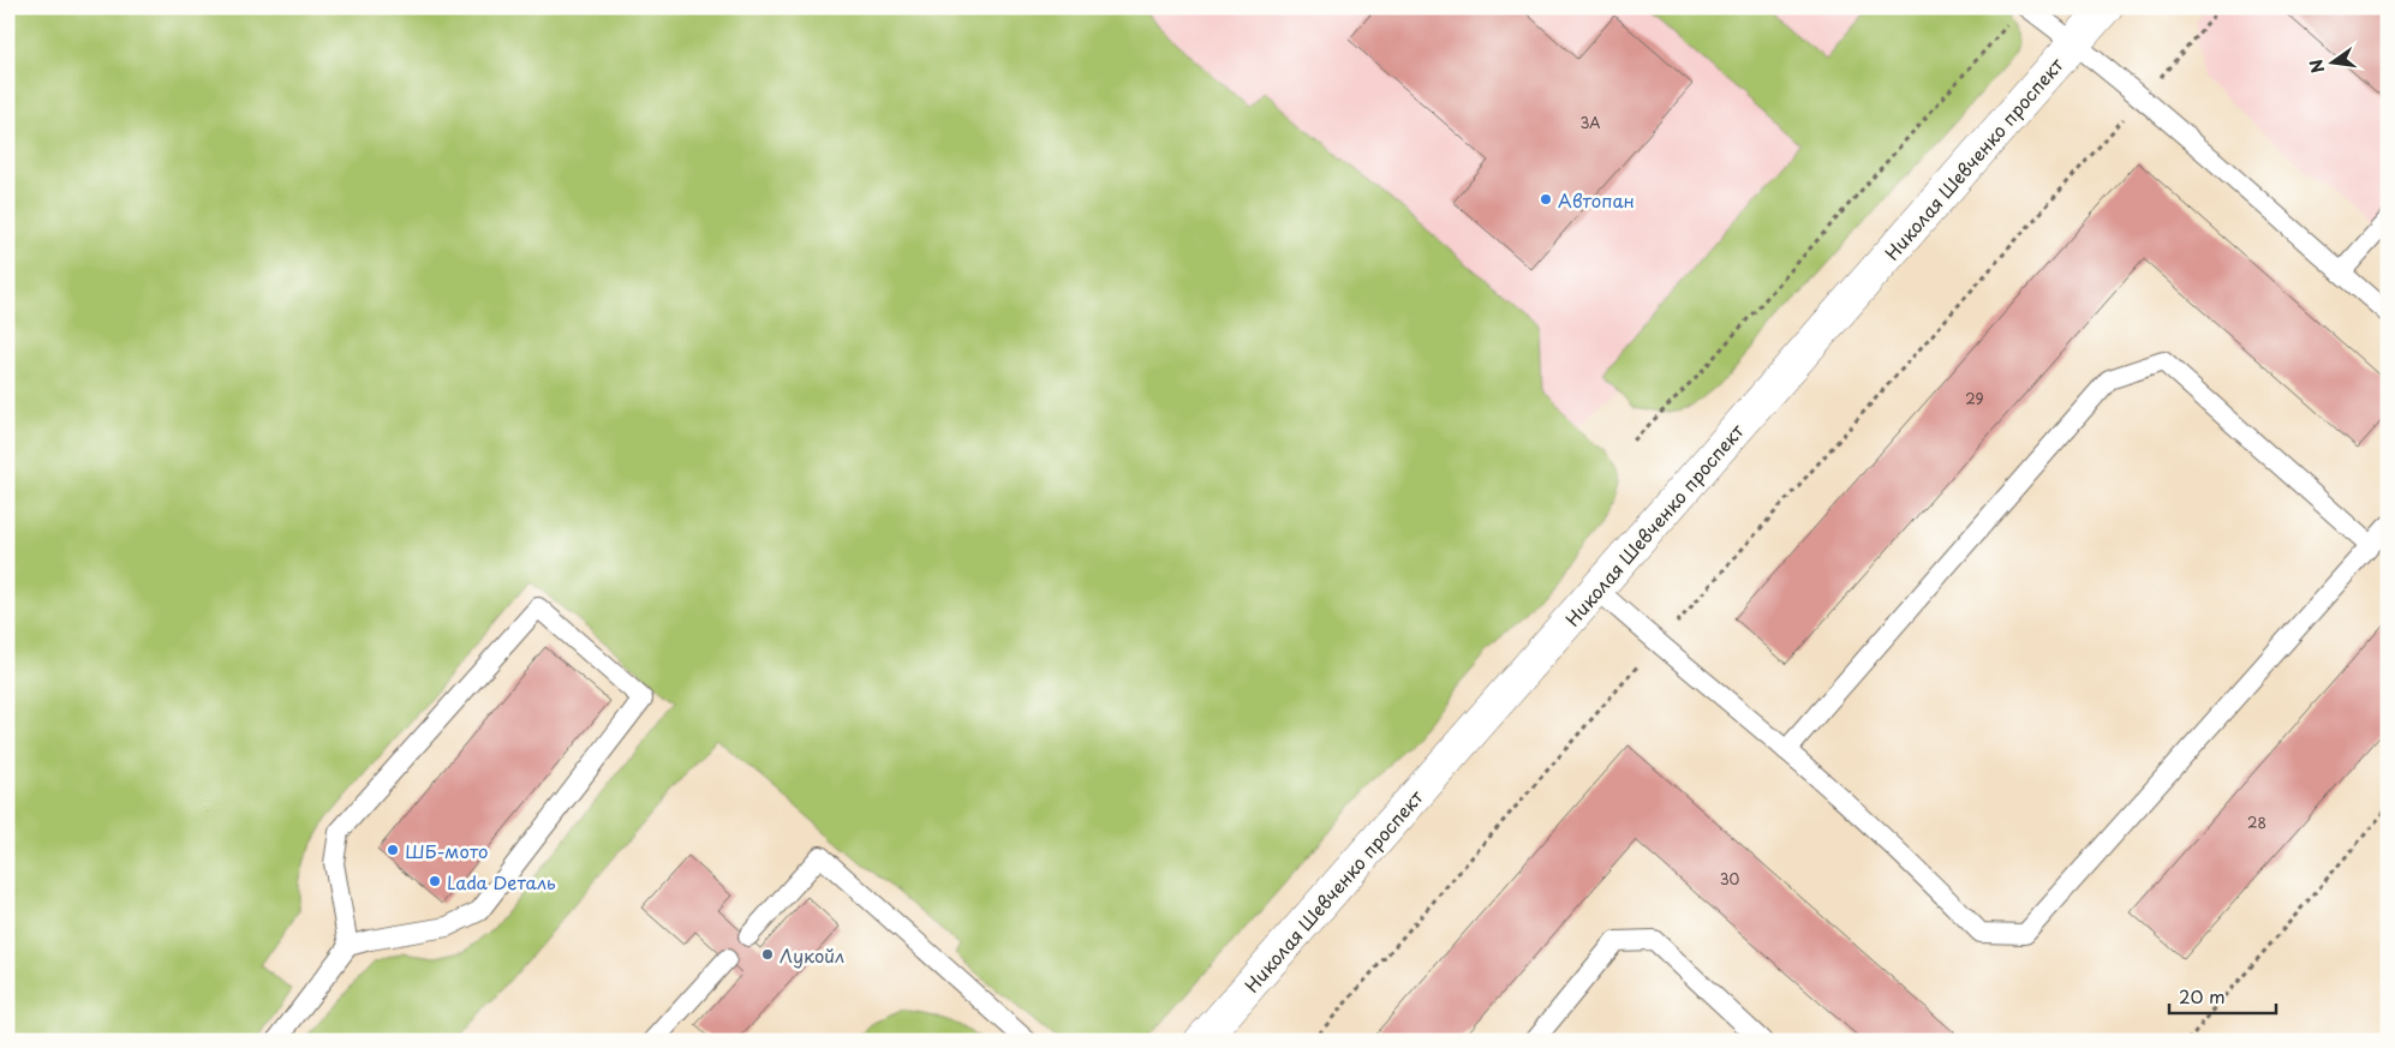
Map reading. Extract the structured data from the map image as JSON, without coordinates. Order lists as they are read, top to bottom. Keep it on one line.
{"streets":{"main road":["Николая Шевченко проспект"]},"places":["Автопан","ШБ-мото","Lada Dеталь","Лукойл"],"house_numbers":["3А","29","28","30"],"scale_bar":"20 m","north":"left"}
